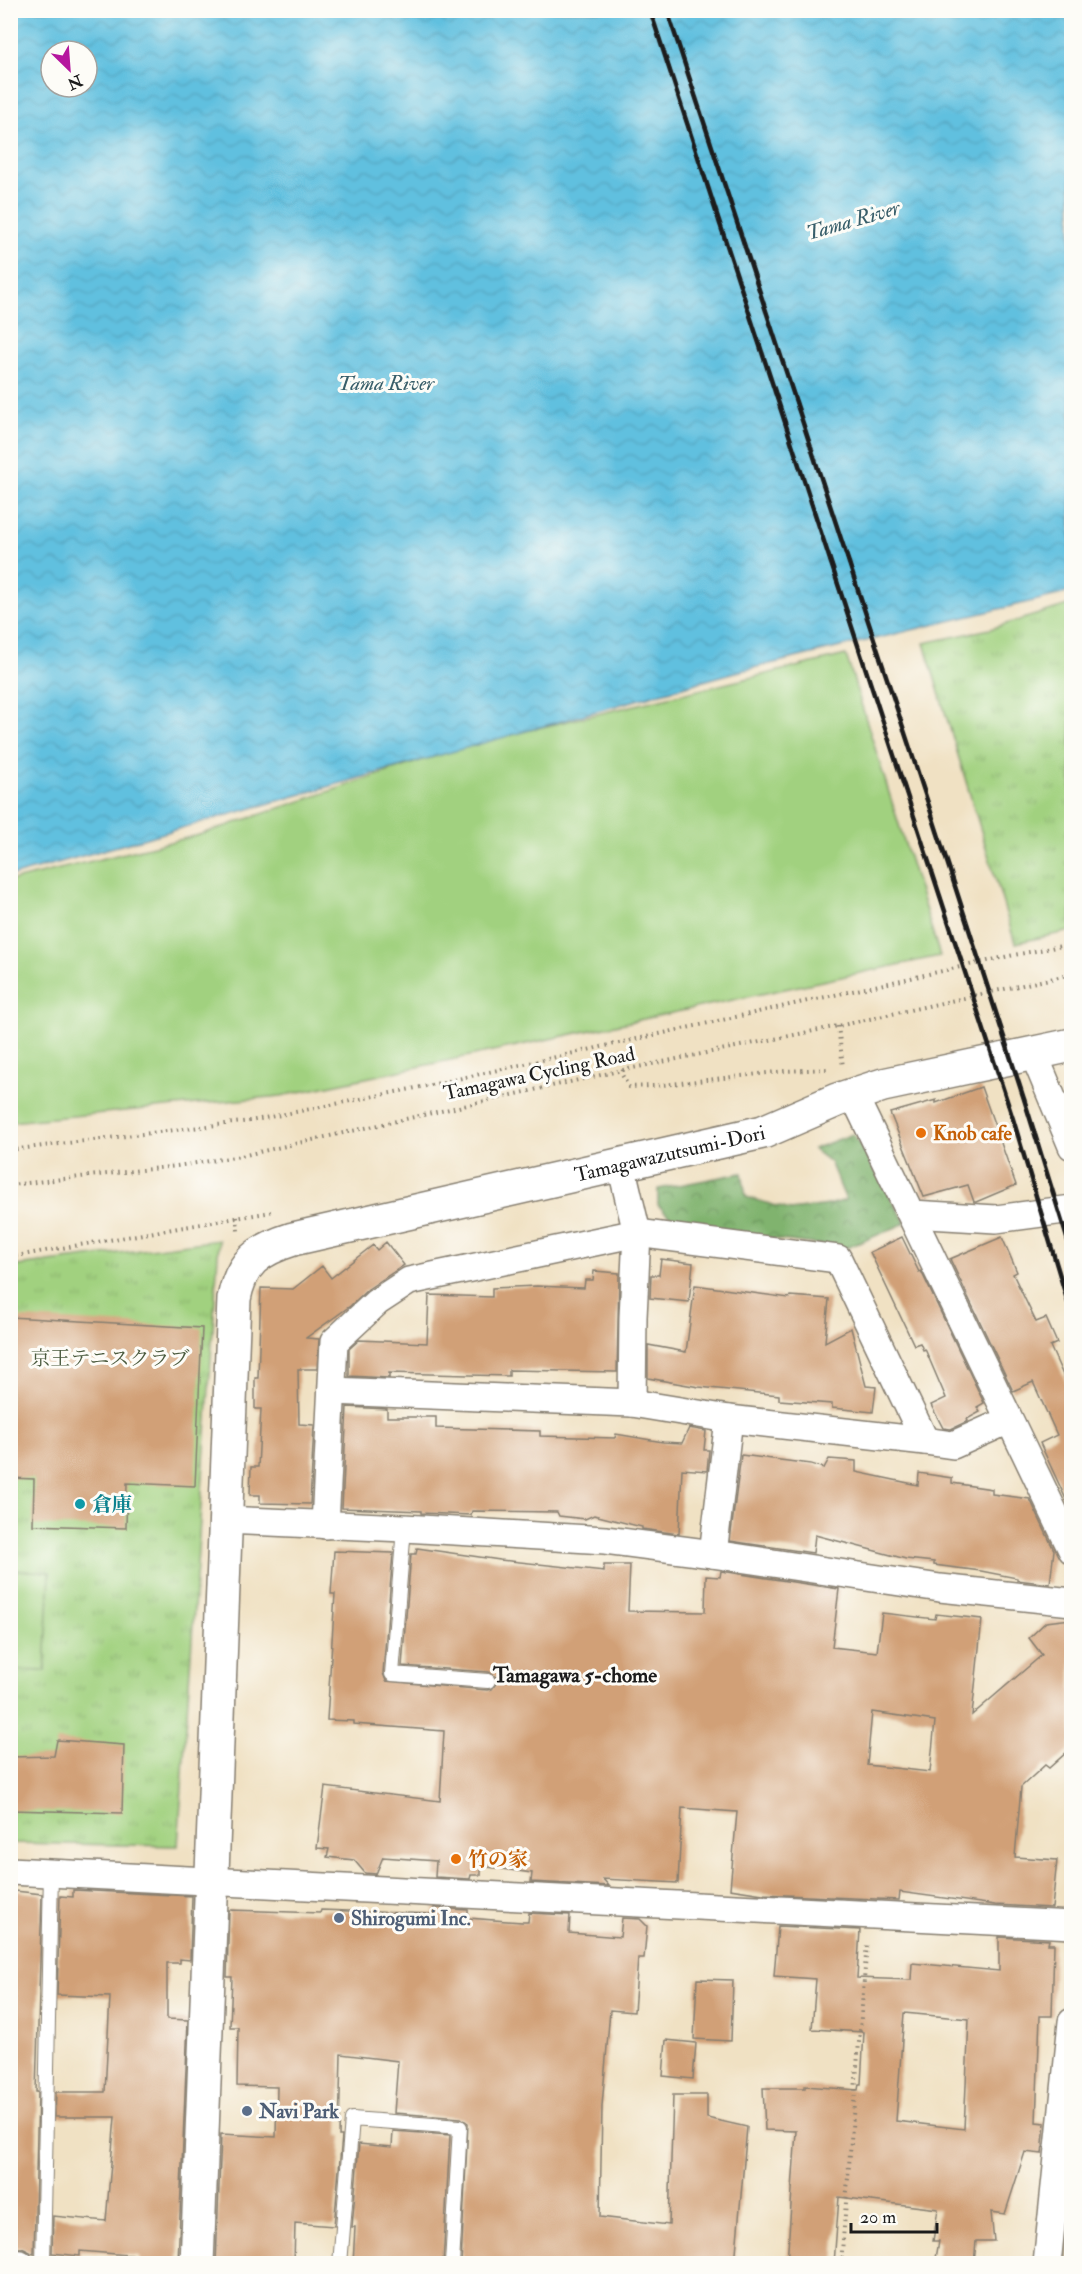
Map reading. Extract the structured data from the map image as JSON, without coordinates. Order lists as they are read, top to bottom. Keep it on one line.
{"streets":{"street":["Tamagawazutsumi-Dori"],"path":["Tamagawa Cycling Road"]},"districts":["Tamagawa 5-chome"],"water":["Tama River"],"parks":["京王テニスクラブ"],"places":["Knob cafe","倉庫","竹の家","Shirogumi Inc.","Navi Park"],"scale_bar":"20 m","north":"bottom right"}
